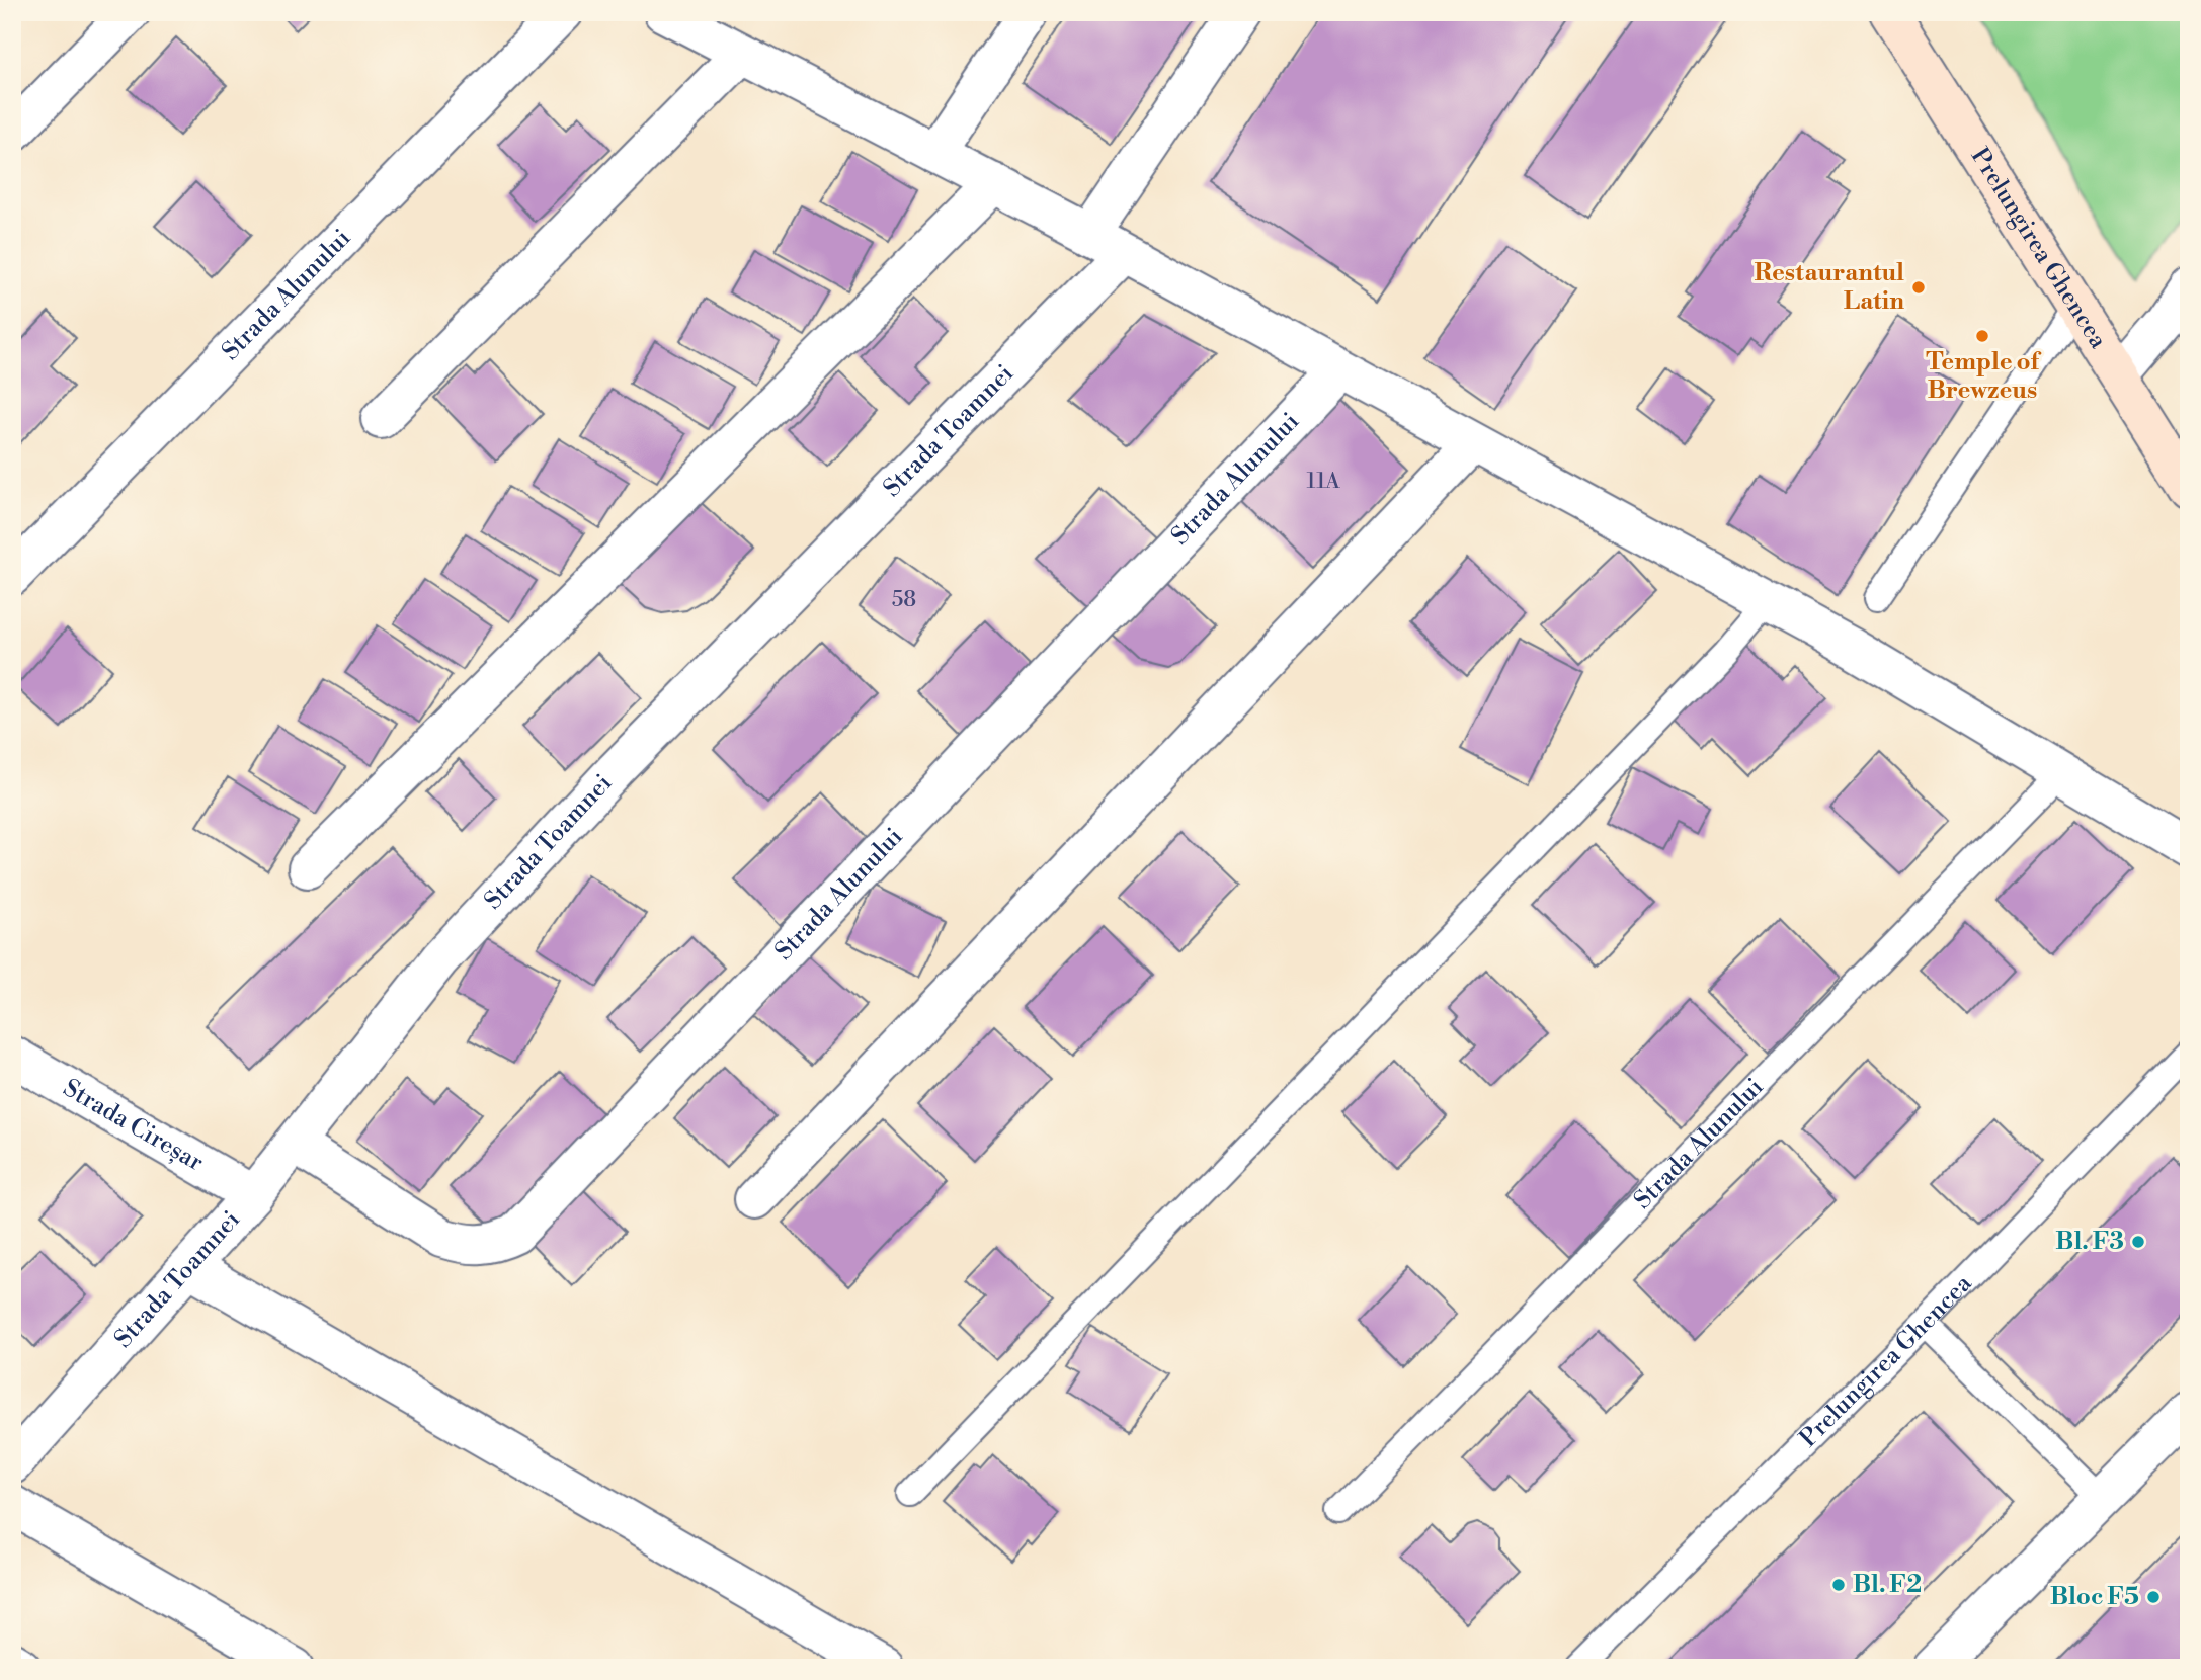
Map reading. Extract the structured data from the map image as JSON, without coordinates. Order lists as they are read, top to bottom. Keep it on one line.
{"streets":{"main road":["Prelungirea Ghencea"],"street":["Strada Alunului","Strada Toamnei","Strada Cireșar"]},"crossings":[["Strada Alunului","Strada Toamnei"],["Strada Toamnei","Strada Cireșar"]],"places":["Restaurantul Latin","Temple of Brewzeus","Bl. F3","Bl. F2","Bloc F5"],"house_numbers":["11A","58"]}
